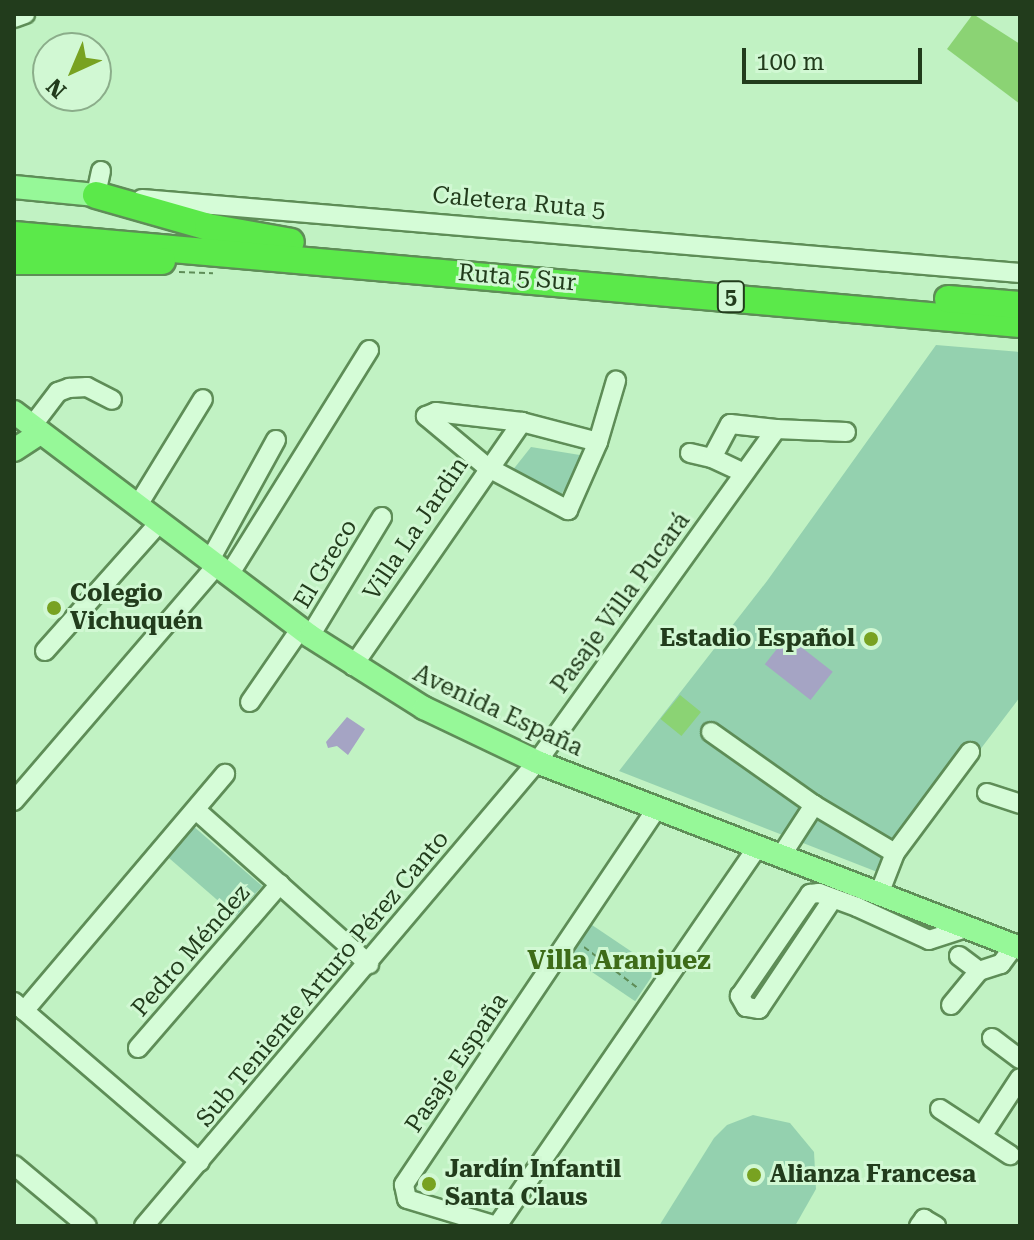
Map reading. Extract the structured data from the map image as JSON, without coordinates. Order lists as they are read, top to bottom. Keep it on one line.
{"streets":{"highway":["Ruta 5 Sur","5"],"main road":["Caletera Ruta 5","Avenida España"],"street":["Villa La Jardin","El Greco","Pasaje Villa Pucará","Pedro Méndez","Sub Teniente Arturo Pérez Canto","Pasaje España"]},"crossings":[["Villa La Jardin","Avenida España"],["El Greco","Avenida España"],["Pasaje Villa Pucará","Avenida España"],["Pasaje Villa Pucará","Sub Teniente Arturo Pérez Canto"],["Avenida España","Sub Teniente Arturo Pérez Canto"],["Avenida España","Pasaje España"]],"districts":["Villa Aranjuez"],"places":["Colegio Vichuquén","Estadio Español","Alianza Francesa","Jardín Infantil Santa Claus"],"scale_bar":"100 m","north":"bottom left"}
